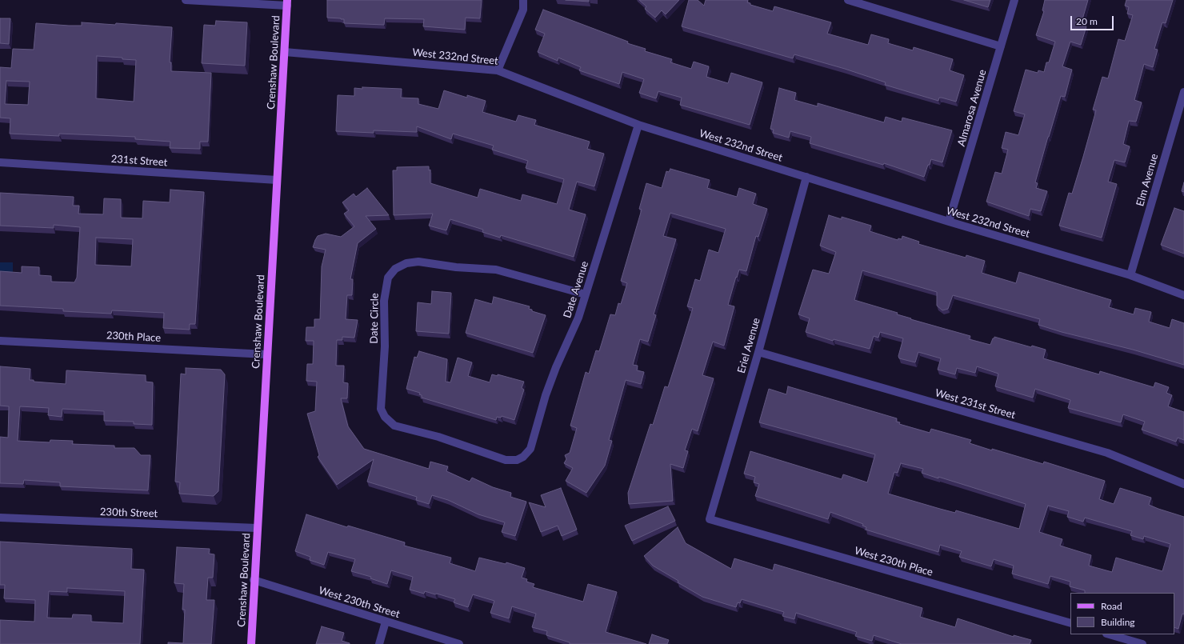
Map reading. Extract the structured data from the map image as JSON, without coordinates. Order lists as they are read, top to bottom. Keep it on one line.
{"streets":{"main road":["Crenshaw Boulevard"],"street":["West 232nd Street","Almarosa Avenue","231st Street","Elm Avenue","Date Avenue","Date Circle","230th Place","Eriel Avenue","West 231st Street","230th Street","West 230th Place","West 230th Street"]},"crossings":[["West 232nd Street","Crenshaw Boulevard"],["West 232nd Street","Almarosa Avenue"],["West 232nd Street","Elm Avenue"],["West 232nd Street","Date Avenue"],["West 232nd Street","Eriel Avenue"],["Crenshaw Boulevard","231st Street"],["Crenshaw Boulevard","230th Place"],["Crenshaw Boulevard","230th Street"],["Crenshaw Boulevard","West 230th Street"],["Date Avenue","Date Circle"],["Eriel Avenue","West 231st Street"],["Eriel Avenue","West 230th Place"]],"legend":["Road","Building"],"scale_bar":"20 m"}
